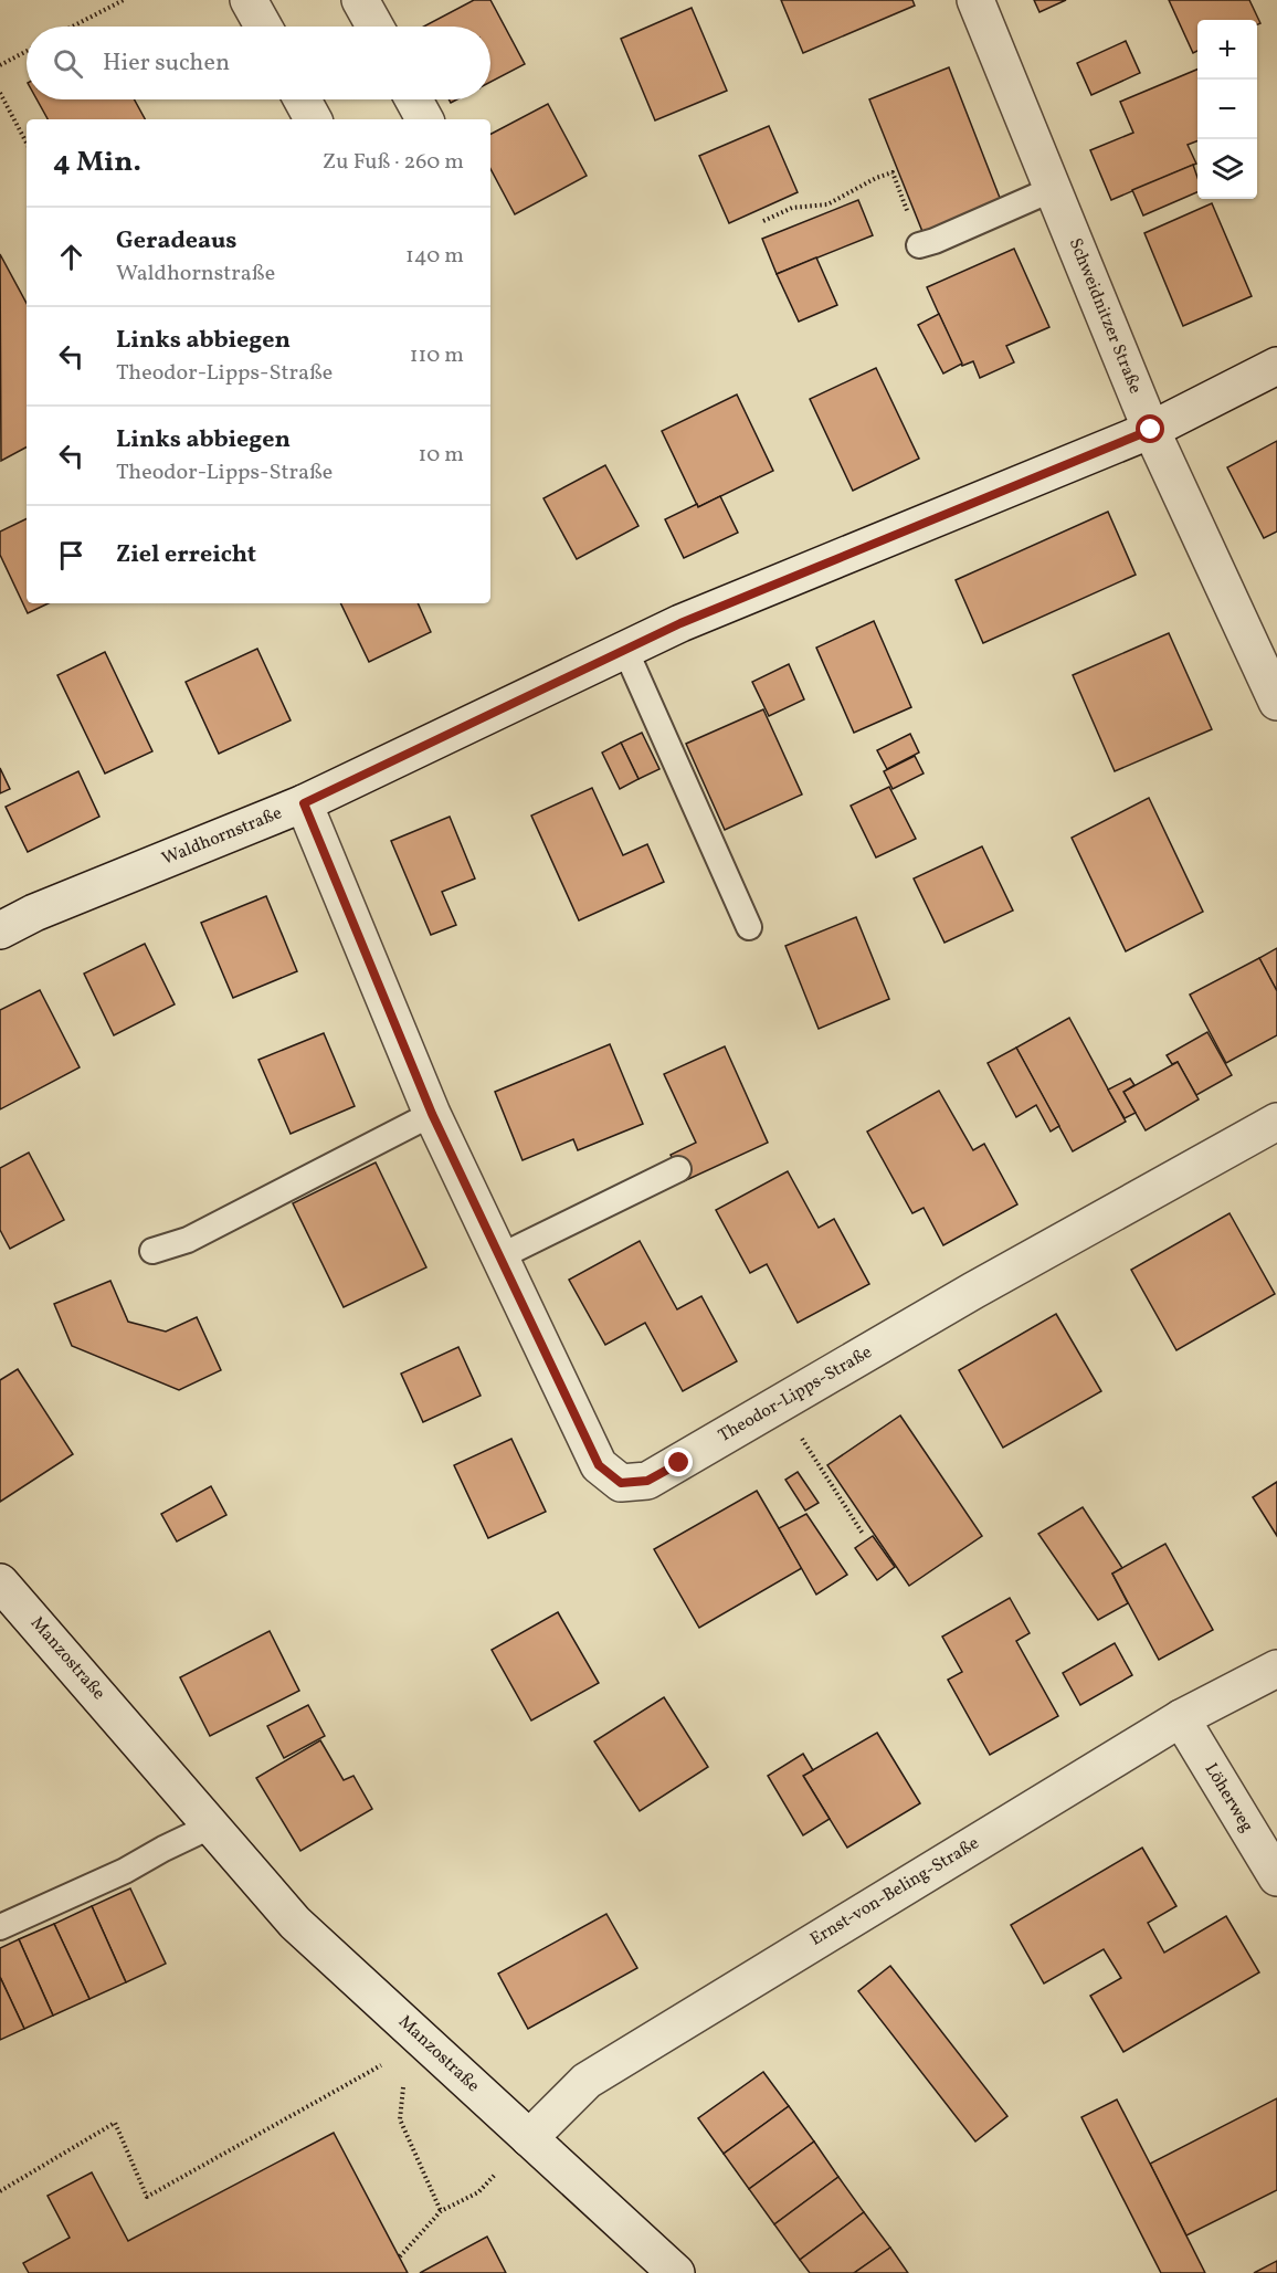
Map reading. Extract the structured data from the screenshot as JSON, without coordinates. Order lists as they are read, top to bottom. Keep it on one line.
{"streets":{"street":["Schweidnitzer Straße","Waldhornstraße","Theodor-Lipps-Straße","Manzostraße","Löherweg","Ernst-von-Beling-Straße"]},"crossings":[["Schweidnitzer Straße","Waldhornstraße"],["Waldhornstraße","Theodor-Lipps-Straße"],["Manzostraße","Ernst-von-Beling-Straße"],["Löherweg","Ernst-von-Beling-Straße"]],"page":{"map_buttons":["+","−"],"search":"Hier suchen","heading":["4 Min.","Zu Fuß · 260 m"],"list":[["Geradeaus","Waldhornstraße","140 m"],["Links abbiegen","Theodor-Lipps-Straße","110 m"],["Links abbiegen","Theodor-Lipps-Straße","10 m"],"Ziel erreicht"]}}
